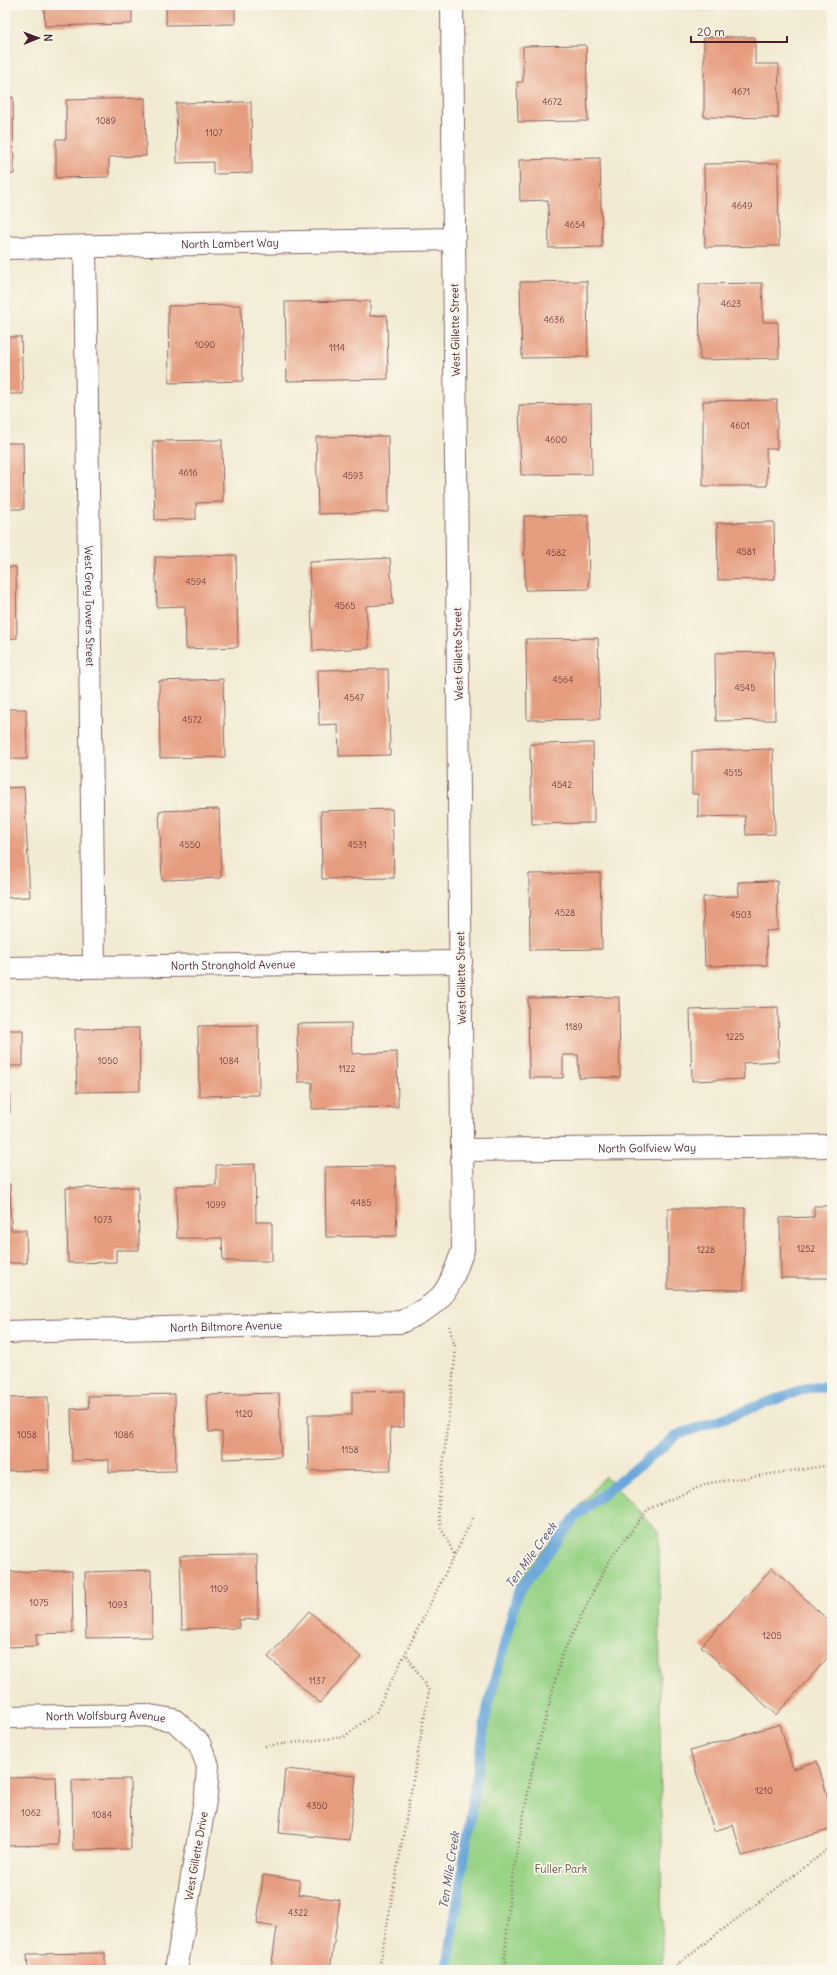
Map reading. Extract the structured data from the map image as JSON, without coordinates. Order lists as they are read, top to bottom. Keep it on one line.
{"streets":{"street":["North Lambert Way","West Gillette Street","West Grey Towers Street","North Stronghold Avenue","North Golfview Way","North Biltmore Avenue","North Wolfsburg Avenue","West Gillette Drive"]},"crossings":[["North Lambert Way","West Gillette Street"],["North Lambert Way","West Grey Towers Street"],["West Gillette Street","North Stronghold Avenue"],["West Gillette Street","North Golfview Way"],["West Gillette Street","North Biltmore Avenue"],["West Grey Towers Street","North Stronghold Avenue"],["North Wolfsburg Avenue","West Gillette Drive"]],"water":["Ten Mile Creek"],"parks":["Fuller Park"],"house_numbers":["4671","4672","1089","1107","4649","4654","4623","4636","1090","1114","4601","4600","4616","4593","4581","4582","4594","4565","4564","4545","4547","4572","4515","4542","4550","4531","4528","4503","1189","1225","1050","1084","1122","4485","1099","1073","1252","1228","1120","1058","1086","1158","1109","1075","1093","1205","1137","1210","4350","1062","1084","4322"],"scale_bar":"20 m","north":"right"}
